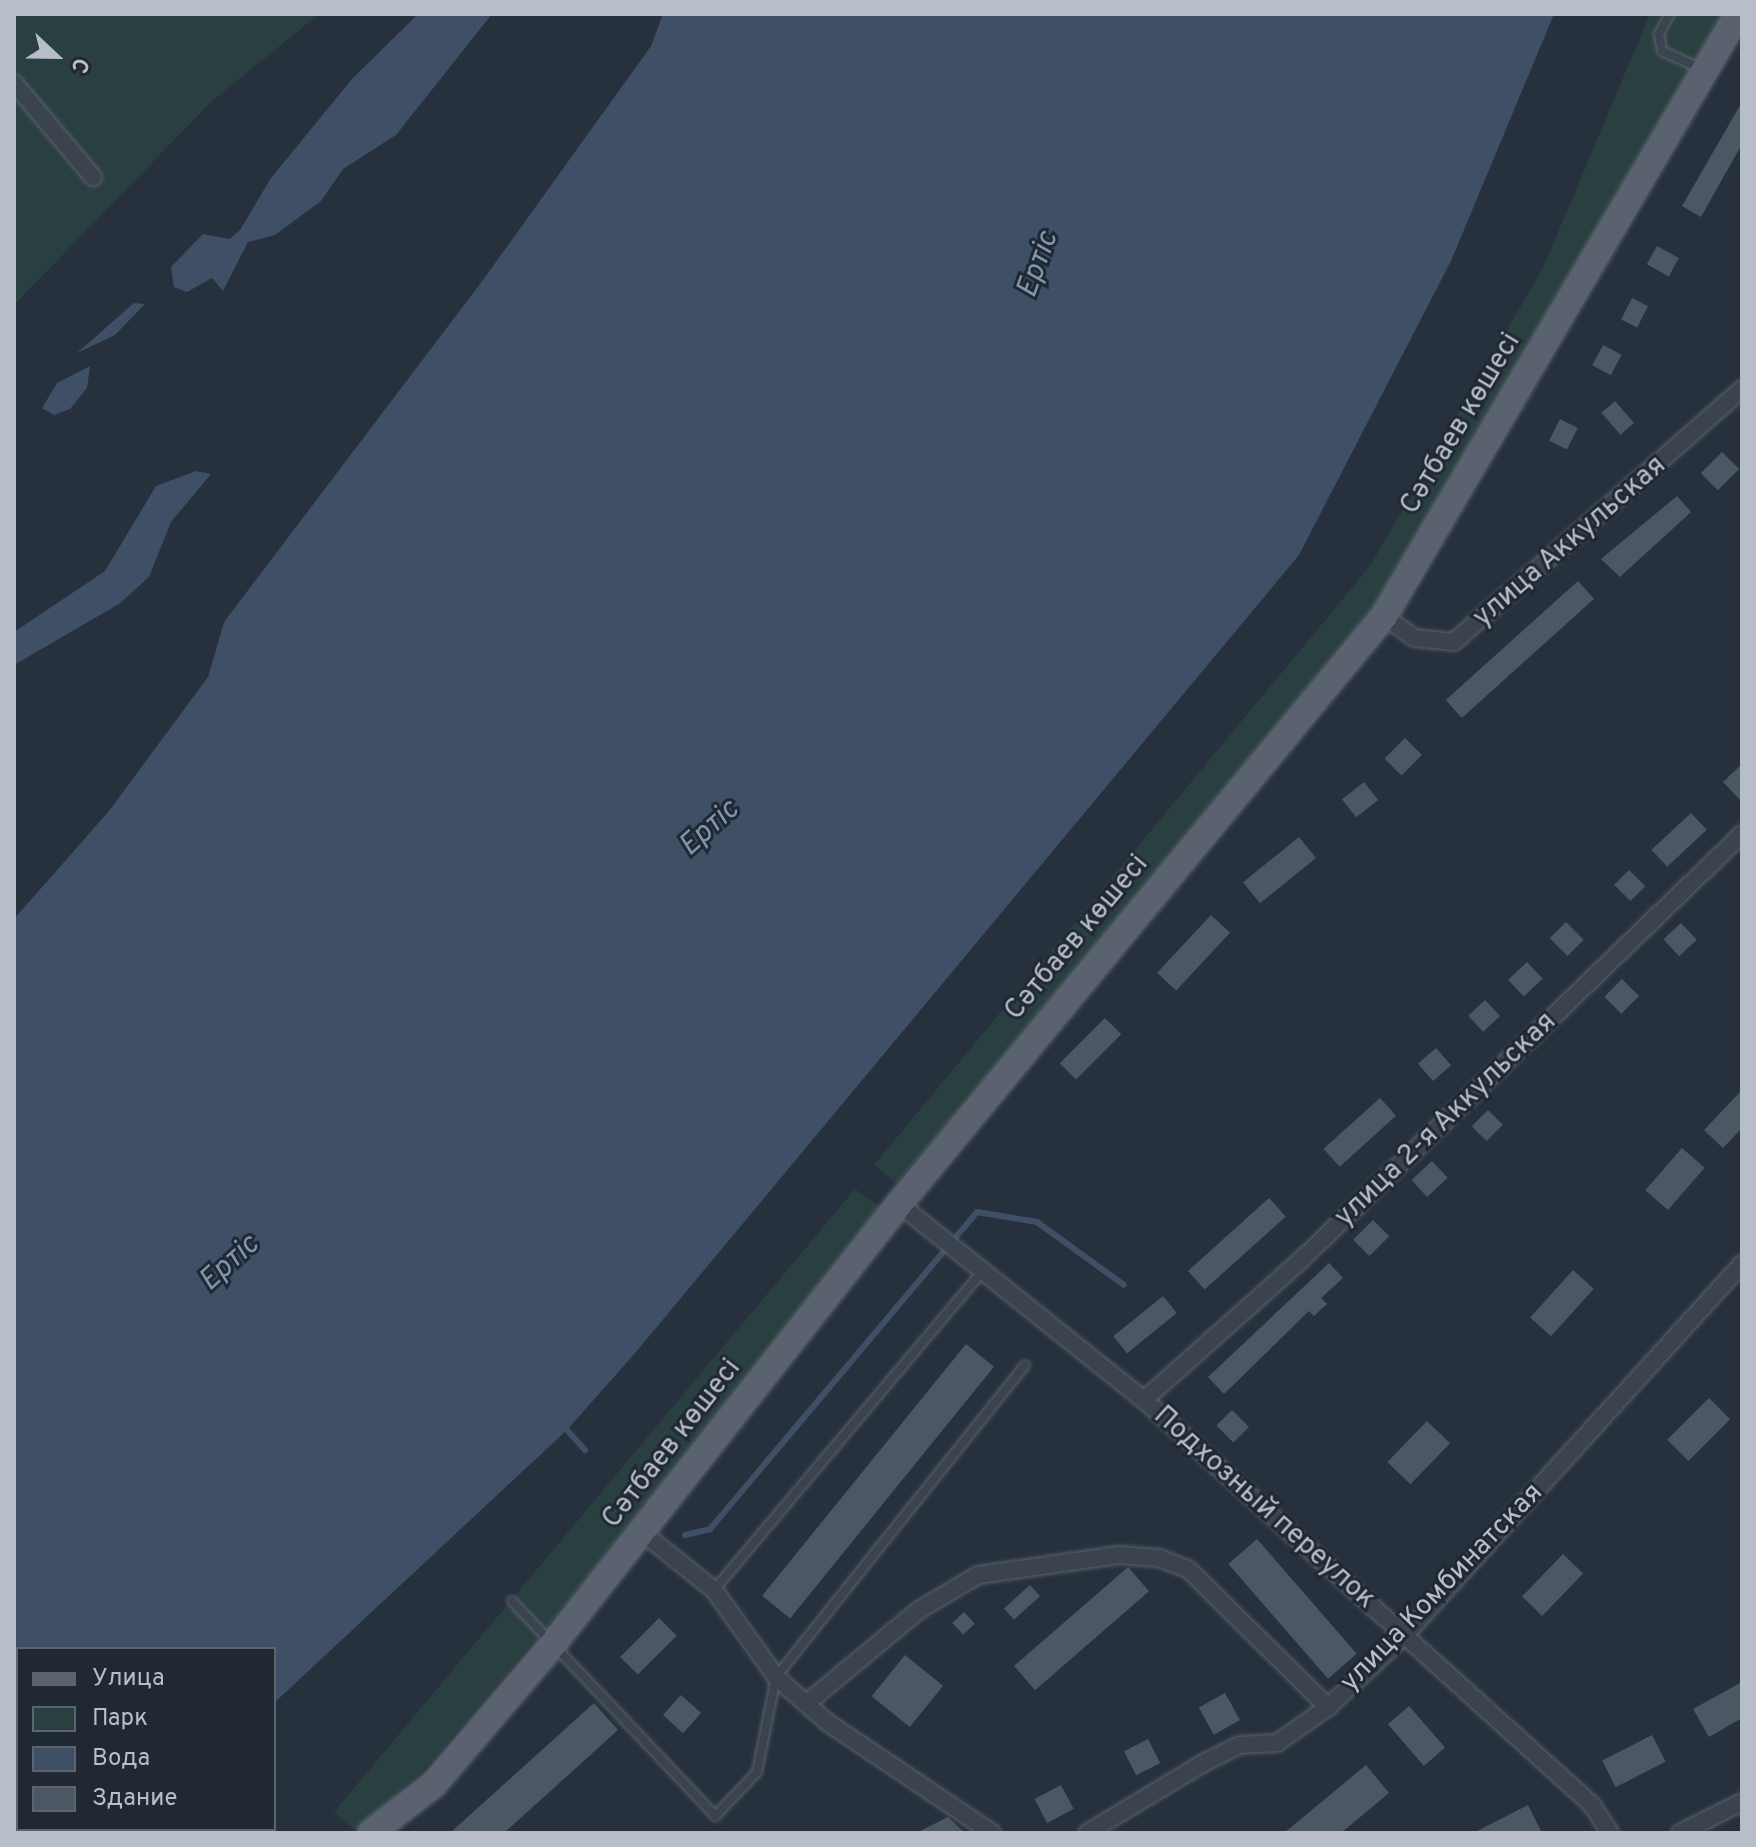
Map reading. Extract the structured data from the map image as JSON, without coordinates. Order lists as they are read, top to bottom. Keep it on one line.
{"streets":{"main road":["Сәтбаев көшесі"],"street":["улица Аккульская","улица 2-я Аккульская","Подхозный переулок","улица Комбинатская"]},"crossings":[["Сәтбаев көшесі","улица Аккульская"],["Сәтбаев көшесі","Подхозный переулок"],["улица 2-я Аккульская","Подхозный переулок"],["Подхозный переулок","улица Комбинатская"]],"water":["Ертіс"],"legend":["Улица","Парк","Вода","Здание"],"north":"right"}
